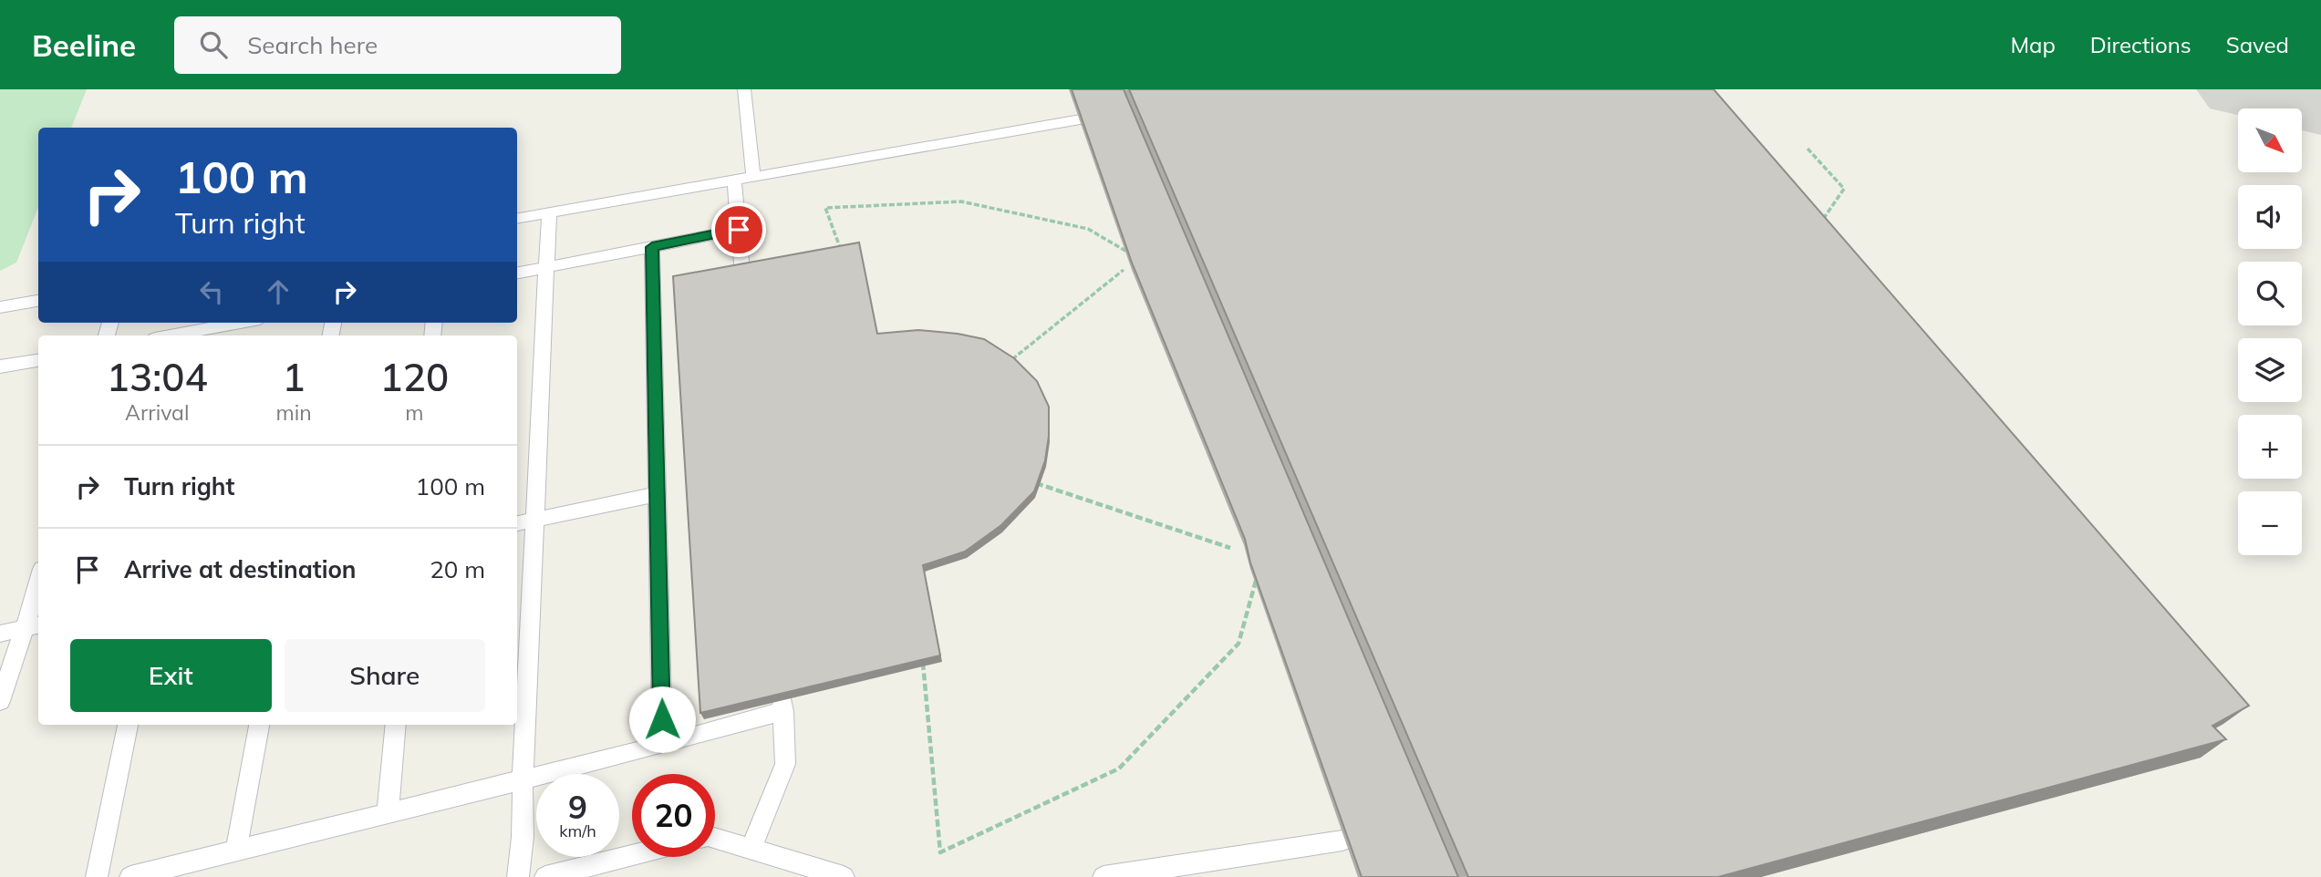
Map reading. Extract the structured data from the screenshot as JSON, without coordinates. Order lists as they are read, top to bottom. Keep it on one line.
{"north":"bottom right","page":{"header":"Beeline","search":"Search here","nav":["Map","Directions","Saved"],"map_buttons":["+","−"],"turn":["100 m","Turn right"],"eta":["13:04","Arrival","1","min","120","m"],"list":[{"name":"Turn right","value":"100 m"},{"name":"Arrive at destination","value":"20 m"}],"buttons":["Exit","Share"],"speed":"9 km/h","limit":"20"}}
